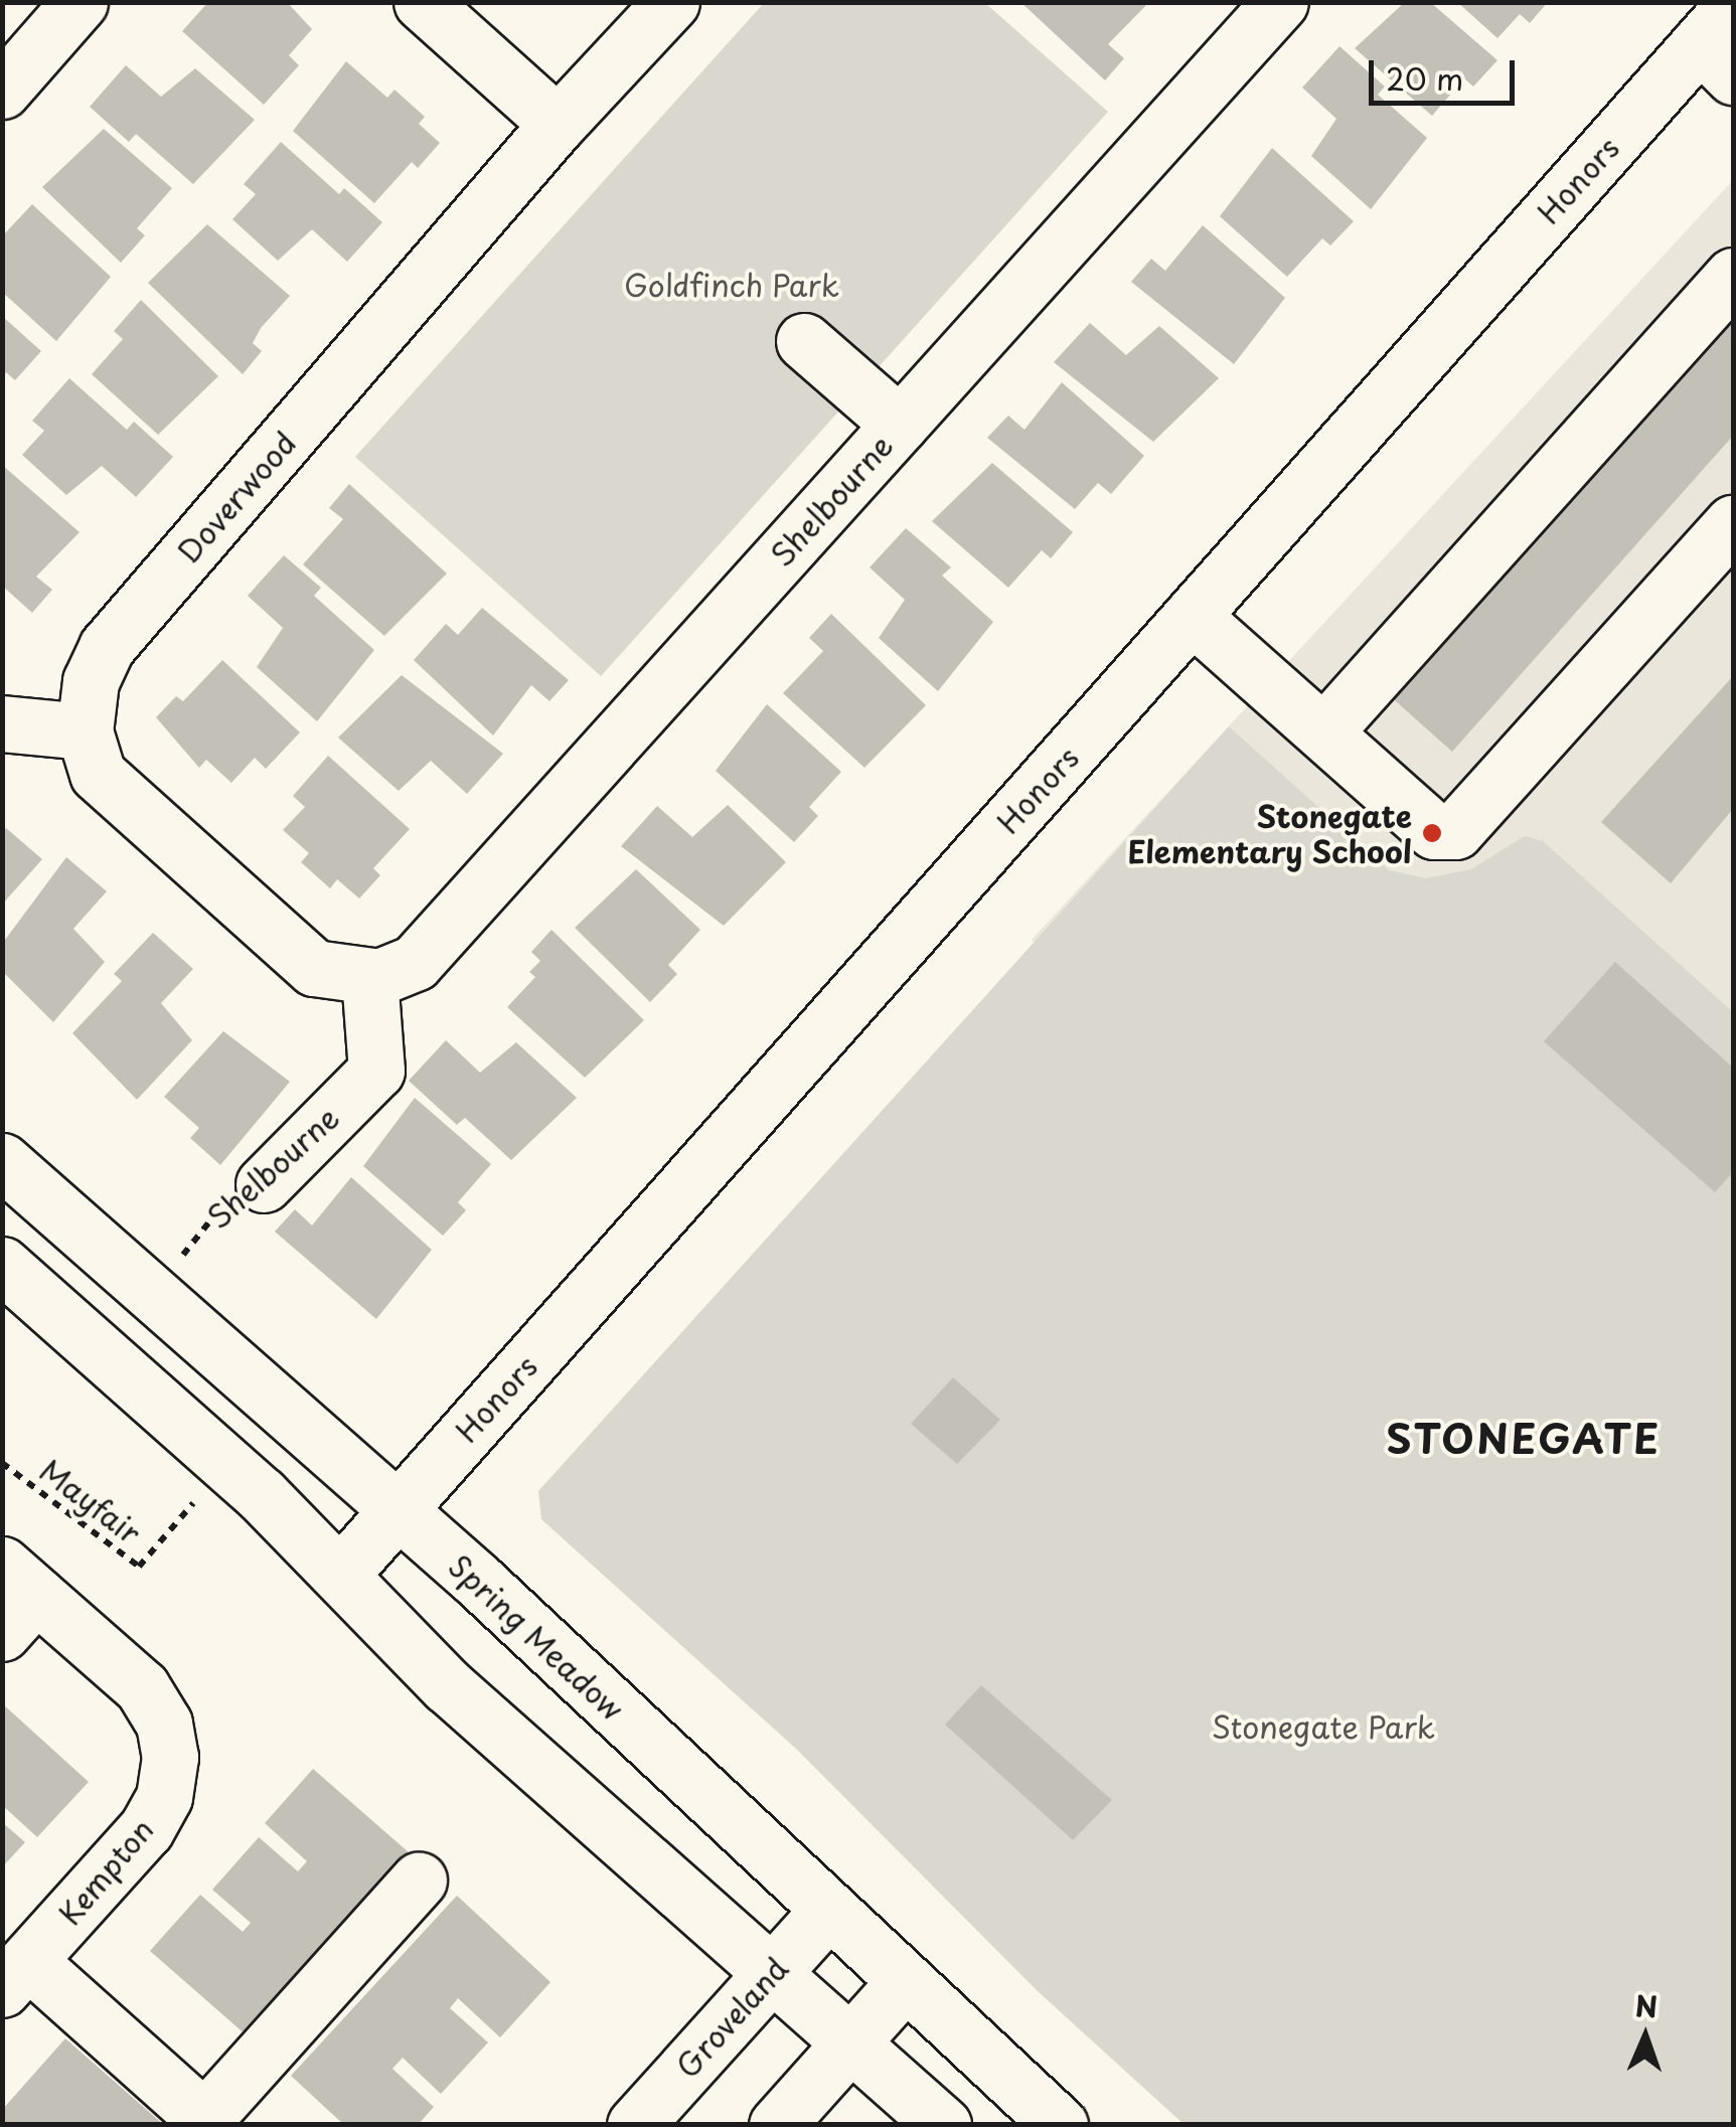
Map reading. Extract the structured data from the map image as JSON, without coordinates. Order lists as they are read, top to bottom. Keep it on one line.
{"streets":{"street":["Honors","Doverwood","Shelbourne","Spring Meadow","Kempton","Groveland"],"path":["Mayfair"]},"crossings":[["Honors","Spring Meadow"],["Doverwood","Shelbourne"],["Shelbourne","Spring Meadow"],["Spring Meadow","Groveland"]],"districts":["STONEGATE"],"parks":["Goldfinch Park","Stonegate Park"],"places":["Stonegate Elementary School"],"scale_bar":"20 m","north":"top"}
